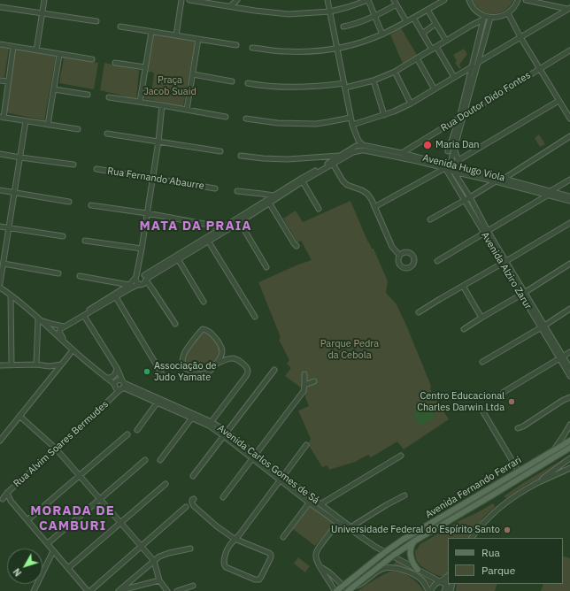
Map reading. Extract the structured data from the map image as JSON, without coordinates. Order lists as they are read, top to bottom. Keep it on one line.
{"streets":{"main road":["Avenida Fernando Ferrari"],"street":["Rua Doutor Dido Fontes","Avenida Hugo Viola","Rua Fernando Abaurre","Avenida Alziro Zarur","Rua Alvim Soares Bermudes","Avenida Carlos Gomes de Sá"]},"crossings":[["Rua Doutor Dido Fontes","Avenida Hugo Viola"],["Avenida Hugo Viola","Avenida Alziro Zarur"],["Rua Alvim Soares Bermudes","Avenida Carlos Gomes de Sá"],["Avenida Carlos Gomes de Sá","Avenida Fernando Ferrari"]],"districts":["MATA DA PRAIA","MORADA DE CAMBURI"],"parks":["Praça Jacob Suaid","Parque Pedra da Cebola"],"places":["Maria Dan","Associação de Judo Yamate","Centro Educacional Charles Darwin Ltda","Universidade Federal do Espírito Santo"],"legend":["Rua","Parque"],"north":"bottom left"}
